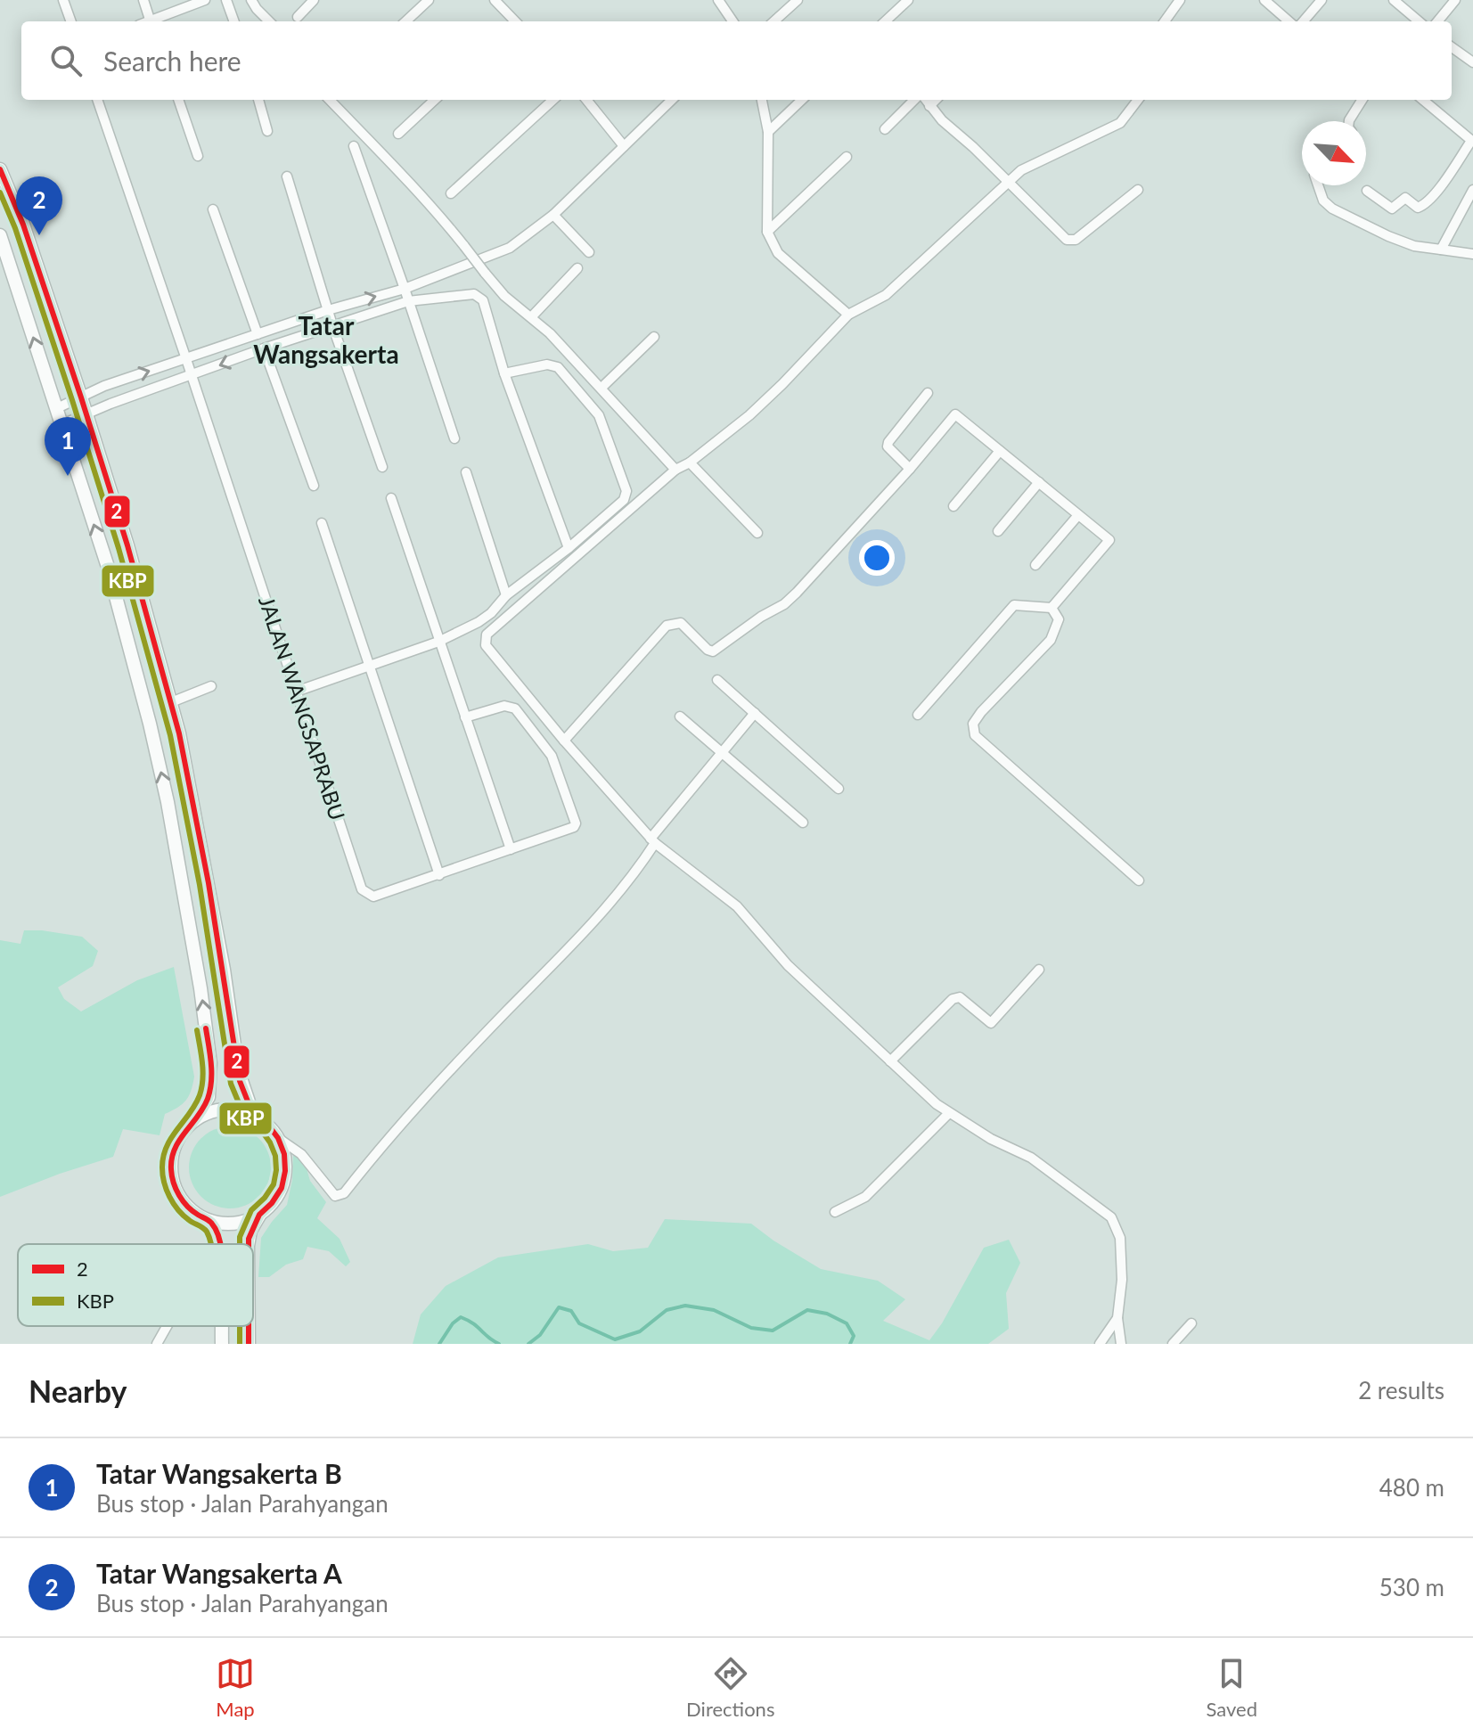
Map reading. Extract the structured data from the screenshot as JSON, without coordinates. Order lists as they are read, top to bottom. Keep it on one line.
{"streets":{"street":["JALAN WANGSAPRABU"]},"districts":["Tatar Wangsakerta"],"lines":["transit line 2","transit line KBP"],"legend":["2","KBP"],"north":"bottom right","page":{"search":"Search here","pins":["2","1"],"heading":["Nearby","2 results"],"list":[{"mark":"1","name":"Tatar Wangsakerta B","note":"Bus stop · Jalan Parahyangan","value":"480 m"},{"mark":"2","name":"Tatar Wangsakerta A","note":"Bus stop · Jalan Parahyangan","value":"530 m"}],"nav":["Map","Directions","Saved"]}}
